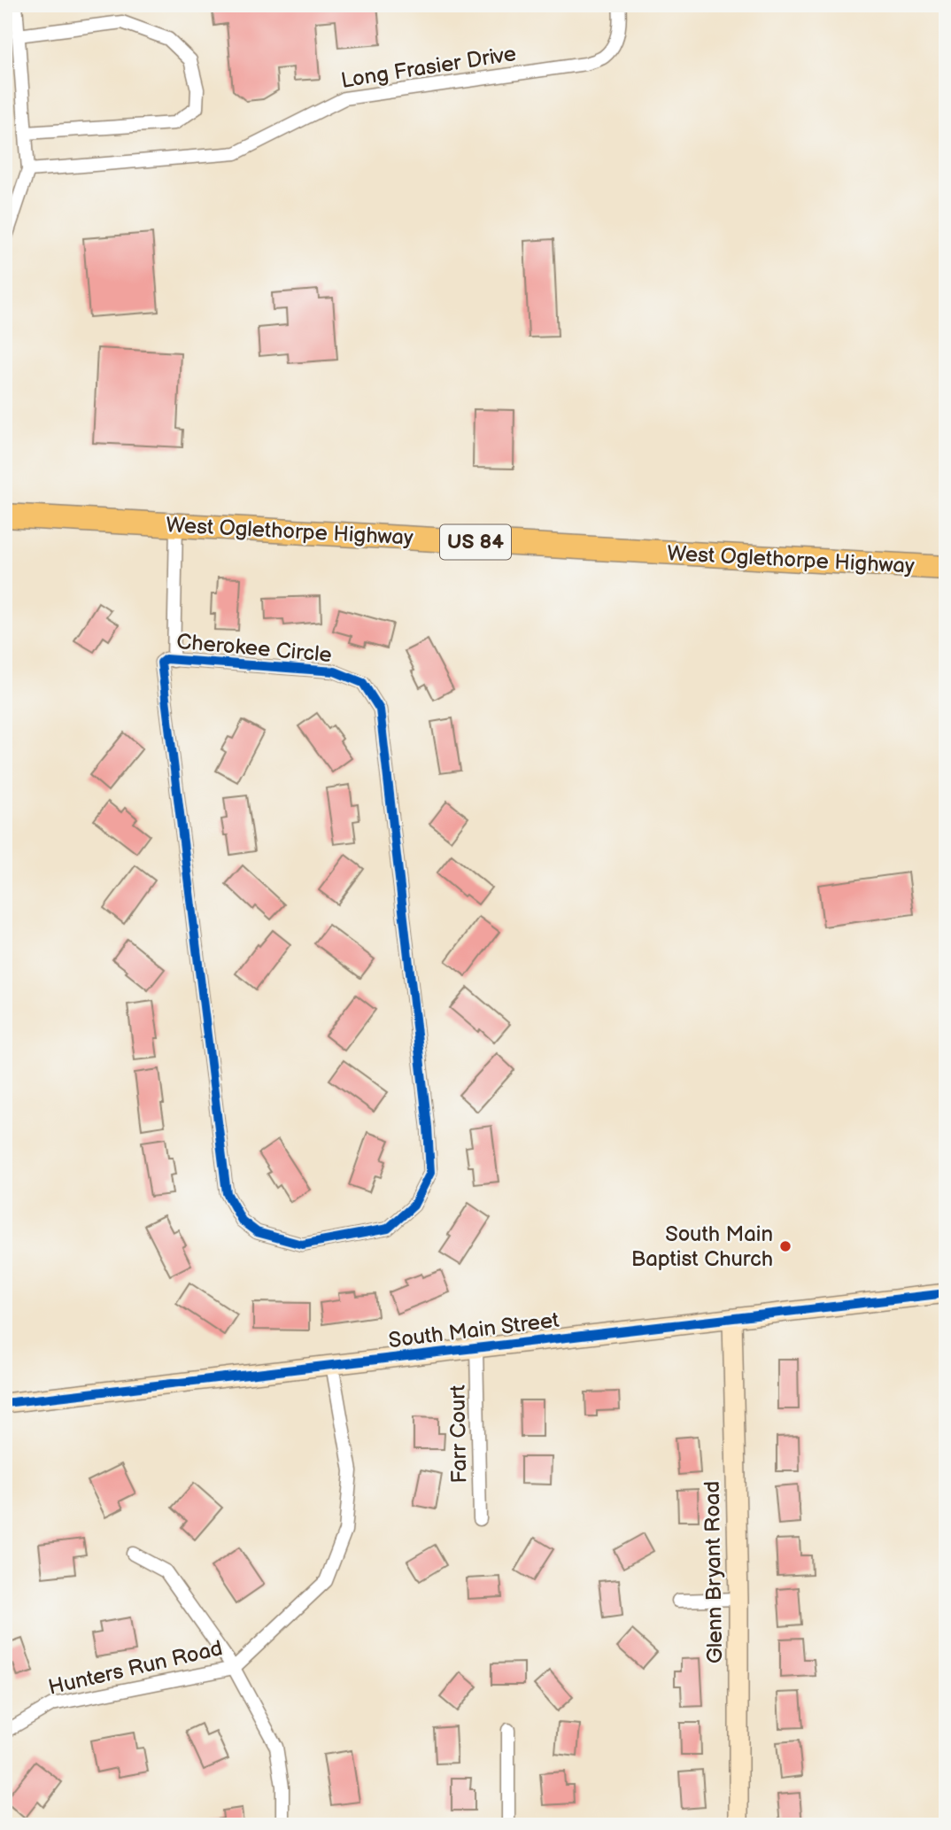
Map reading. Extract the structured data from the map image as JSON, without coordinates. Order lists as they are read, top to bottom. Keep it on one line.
{"streets":{"highway":["West Oglethorpe Highway","US 84"],"street":["Long Frasier Drive","Cherokee Circle","South Main Street","Farr Court","Glenn Bryant Road","Hunters Run Road"]},"crossings":[["West Oglethorpe Highway","Cherokee Circle"],["South Main Street","Farr Court"],["South Main Street","Glenn Bryant Road"],["South Main Street","Hunters Run Road"]],"places":["South Main Baptist Church"]}
